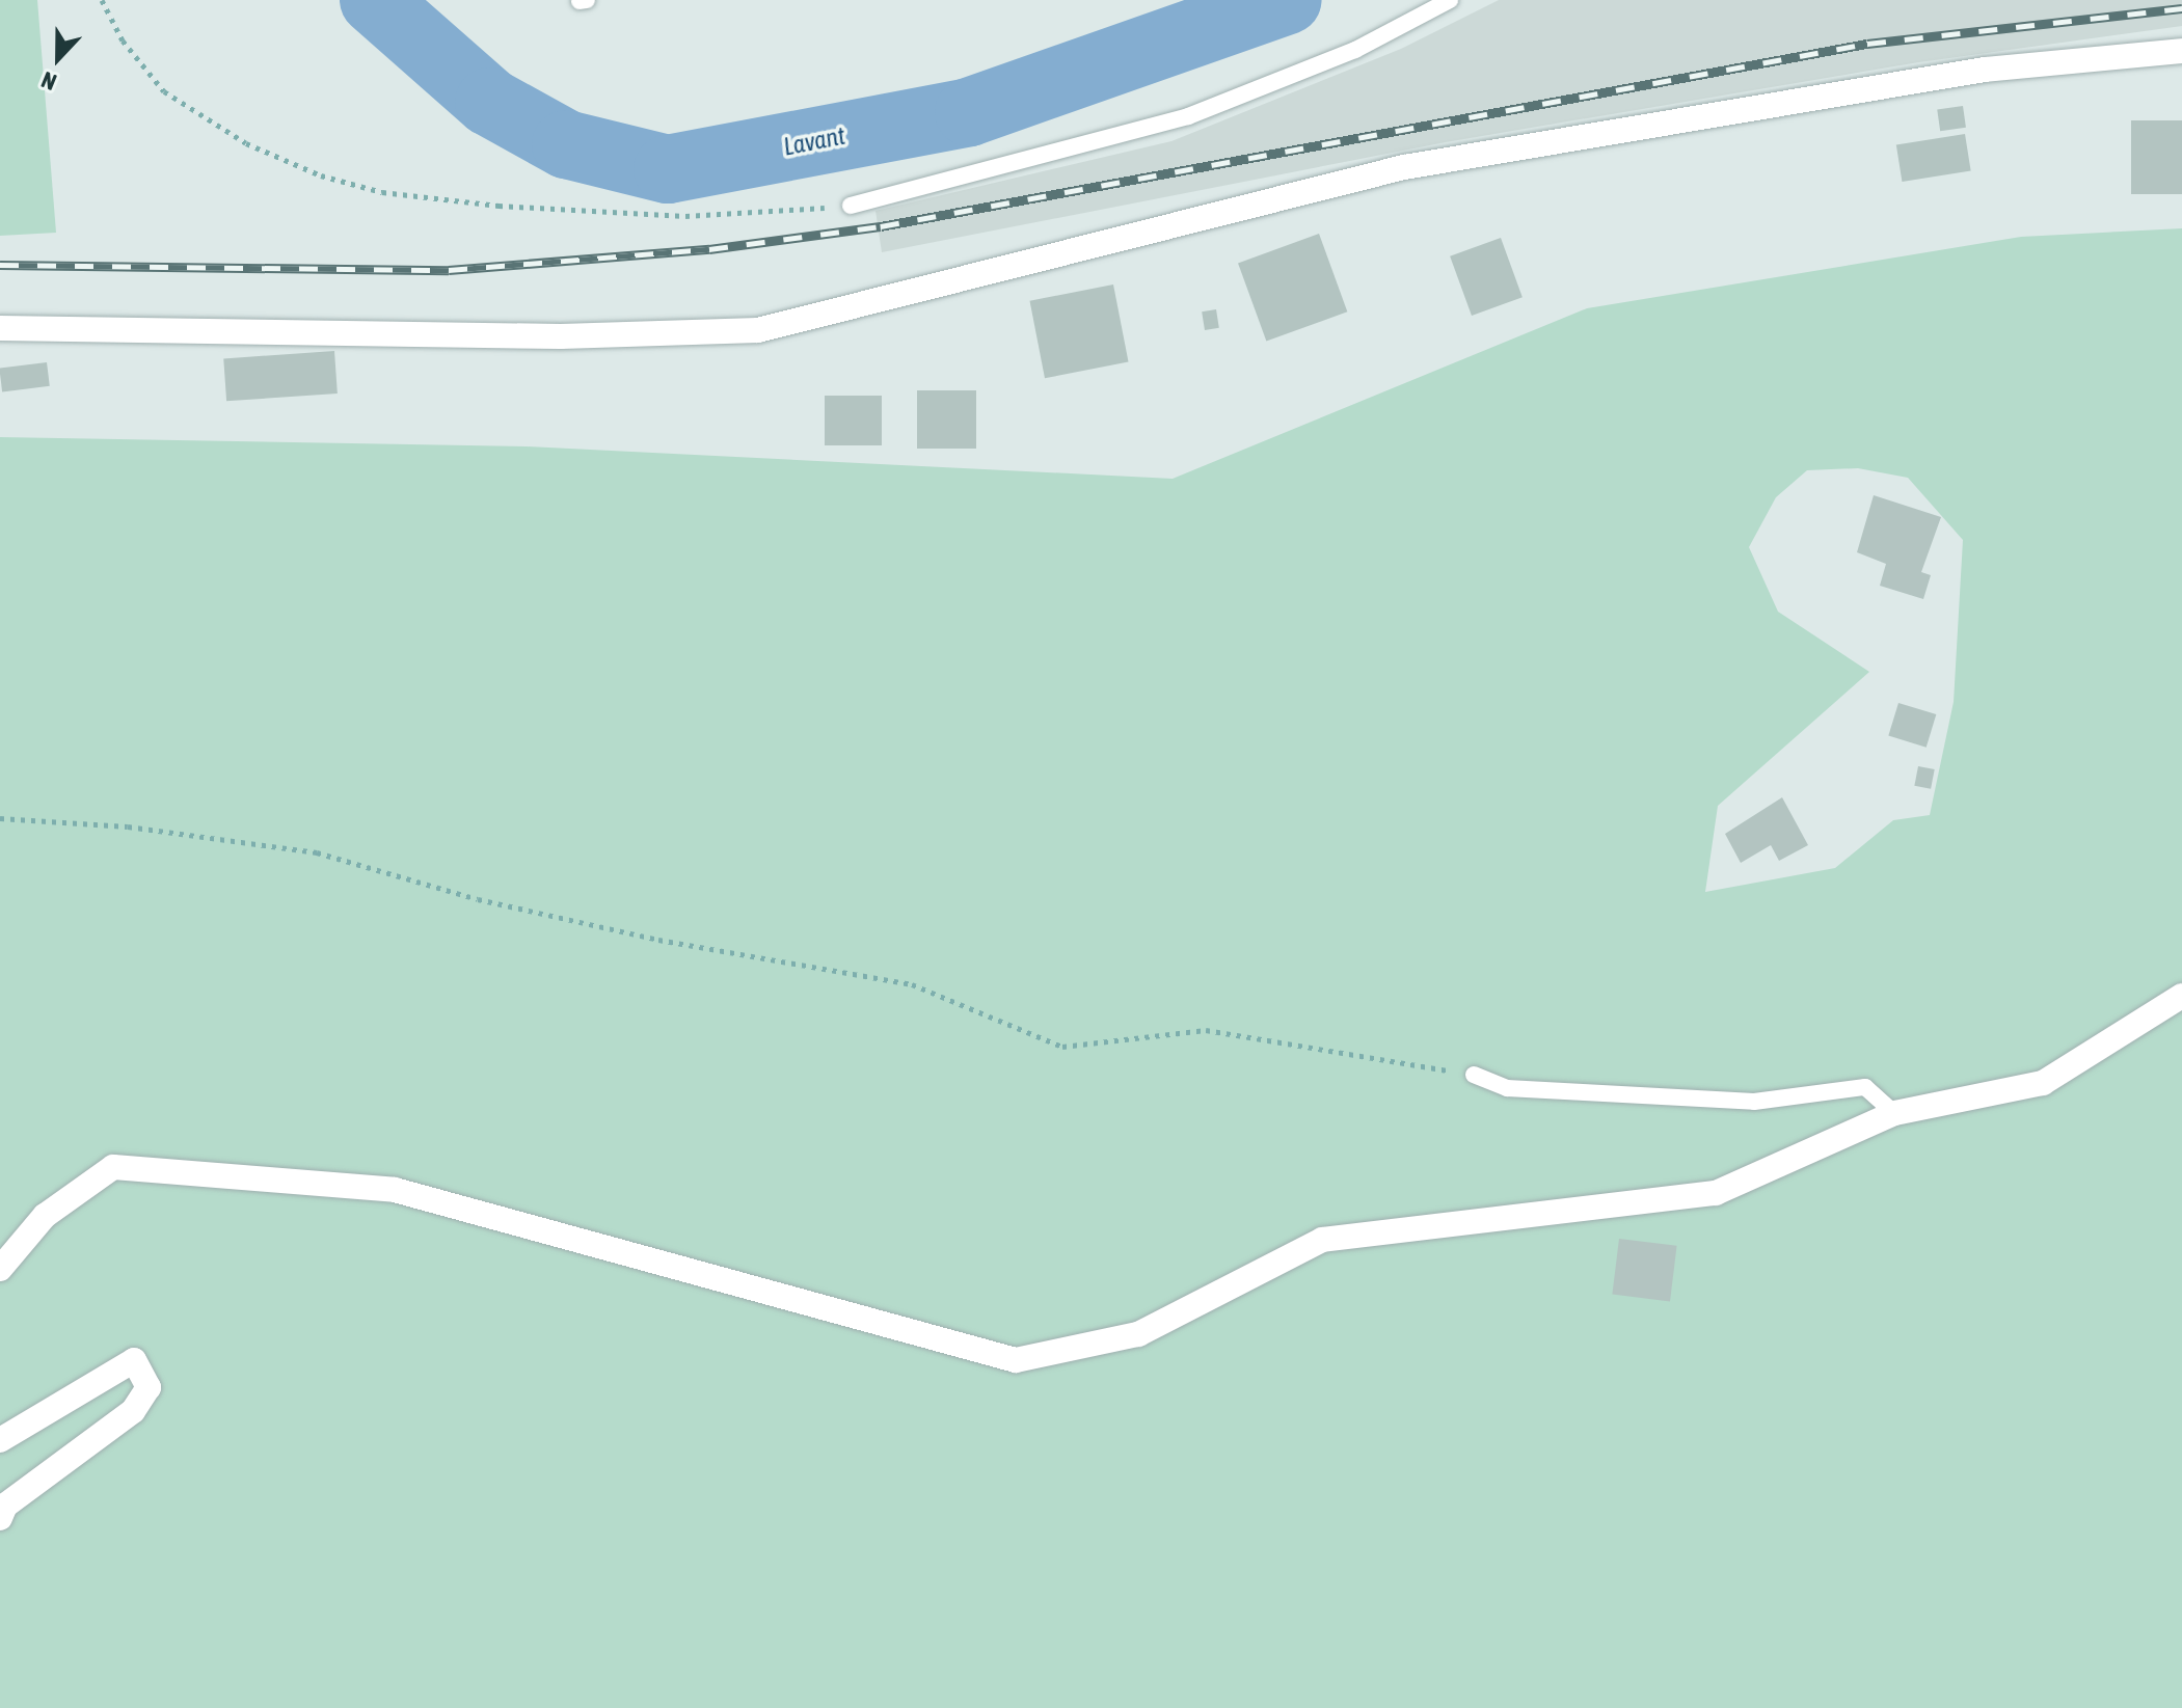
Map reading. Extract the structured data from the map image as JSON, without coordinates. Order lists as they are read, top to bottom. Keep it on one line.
{"water":["Lavant"],"north":"bottom"}
